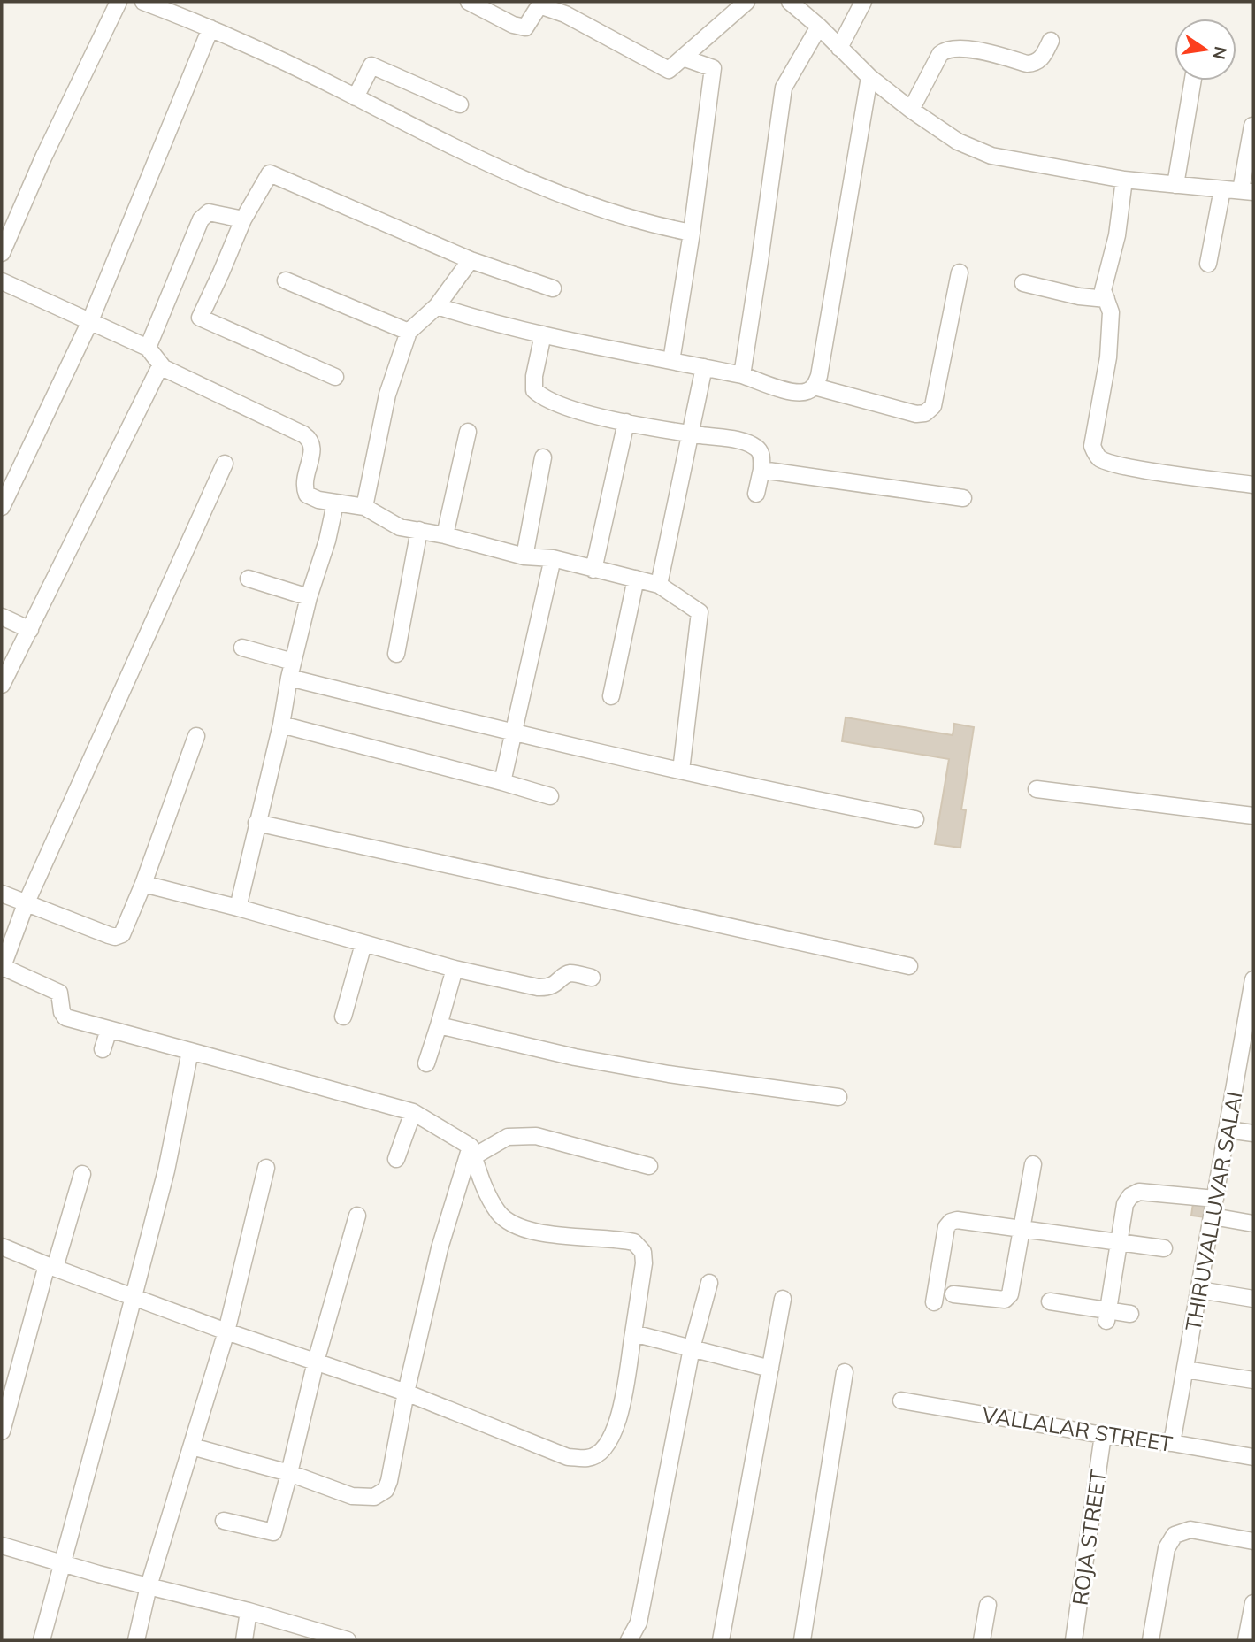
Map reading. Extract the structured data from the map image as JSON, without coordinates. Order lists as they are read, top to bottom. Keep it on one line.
{"streets":{"street":["THIRUVALLUVAR SALAI","VALLALAR STREET","ROJA STREET"]},"crossings":[["THIRUVALLUVAR SALAI","VALLALAR STREET"],["VALLALAR STREET","ROJA STREET"]],"north":"right"}
